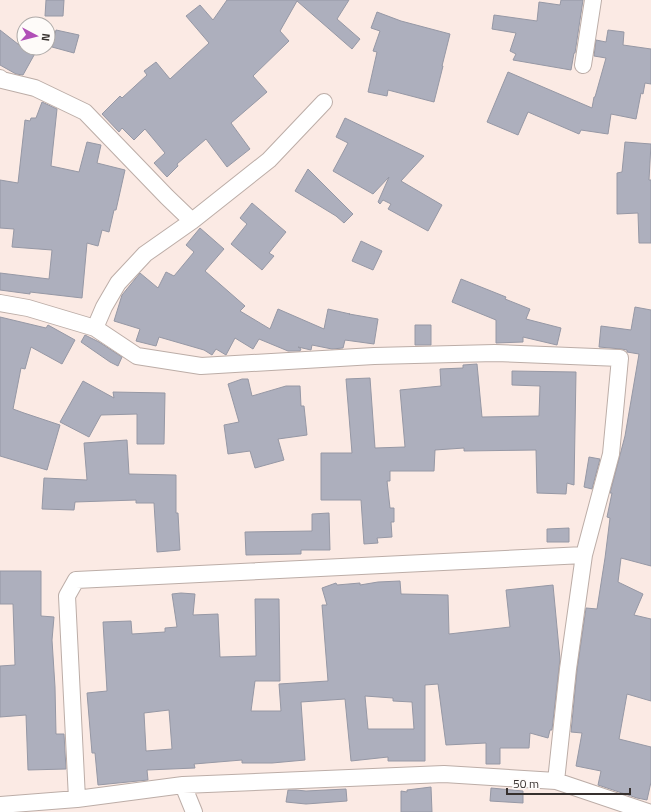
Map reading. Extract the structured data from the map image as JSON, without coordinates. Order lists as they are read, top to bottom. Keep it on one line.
{"scale_bar":"50 m","north":"right"}
